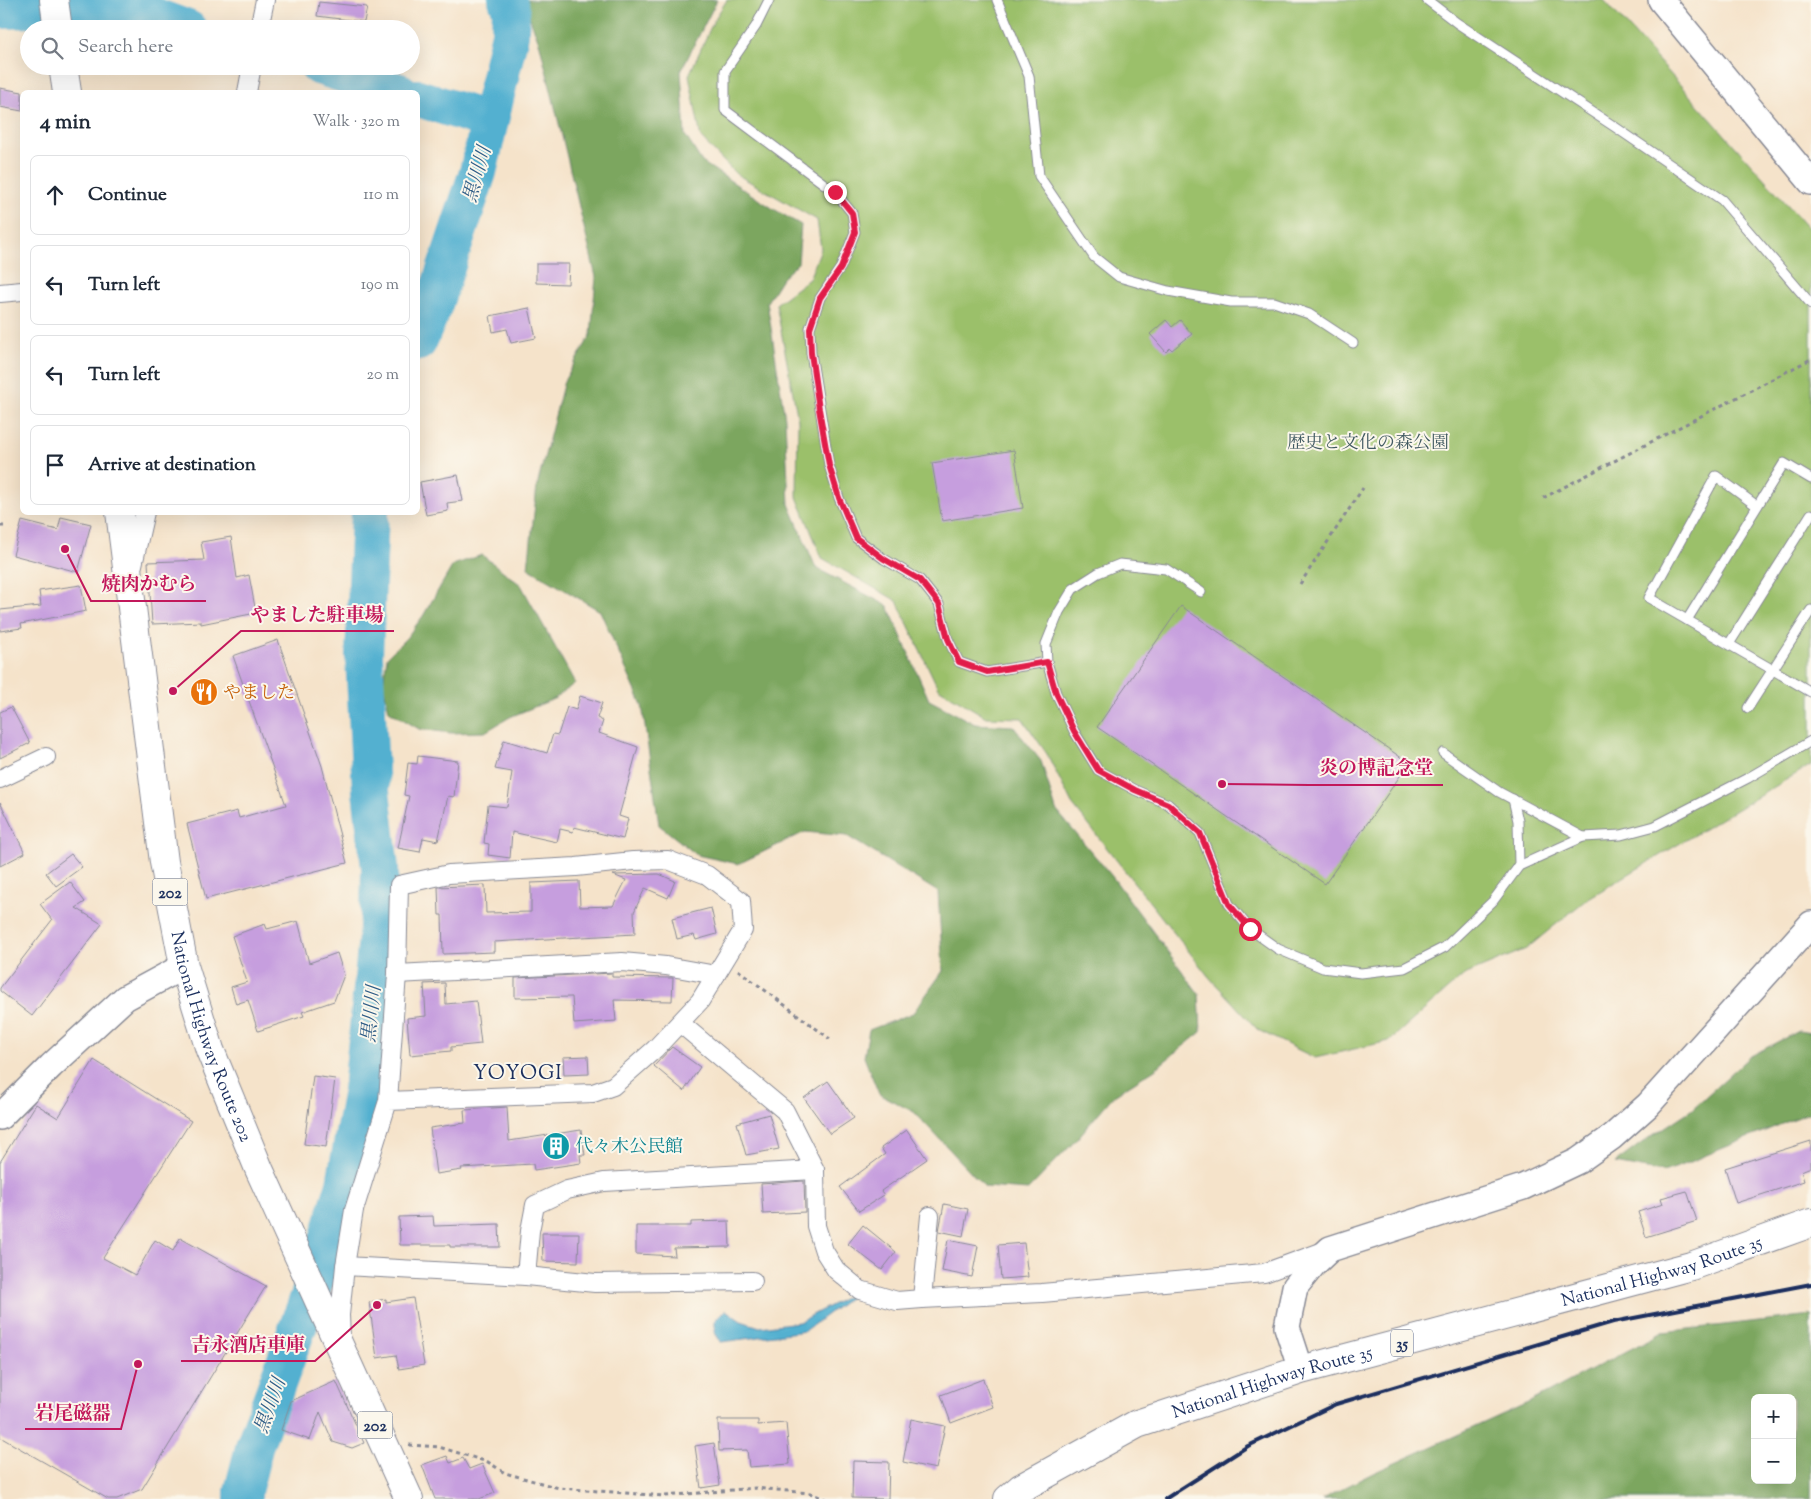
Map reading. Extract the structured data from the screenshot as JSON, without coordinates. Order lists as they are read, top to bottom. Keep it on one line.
{"streets":{"highway":["202","National Highway Route 202","National Highway Route 35","35"]},"districts":["YOYOGI"],"water":["黒川川"],"parks":["歴史と文化の森公園"],"places":{"other":["焼肉かむら","やました駐車場","炎の博記念堂","吉永酒店車庫","岩尾磁器"],"restaurant":["やました"],"building":["代々木公民館"]},"page":{"search":"Search here","heading":["4 min","Walk · 320 m"],"list":[["Continue","110 m"],["Turn left","190 m"],["Turn left","20 m"],"Arrive at destination"],"map_buttons":["+","−"]}}
